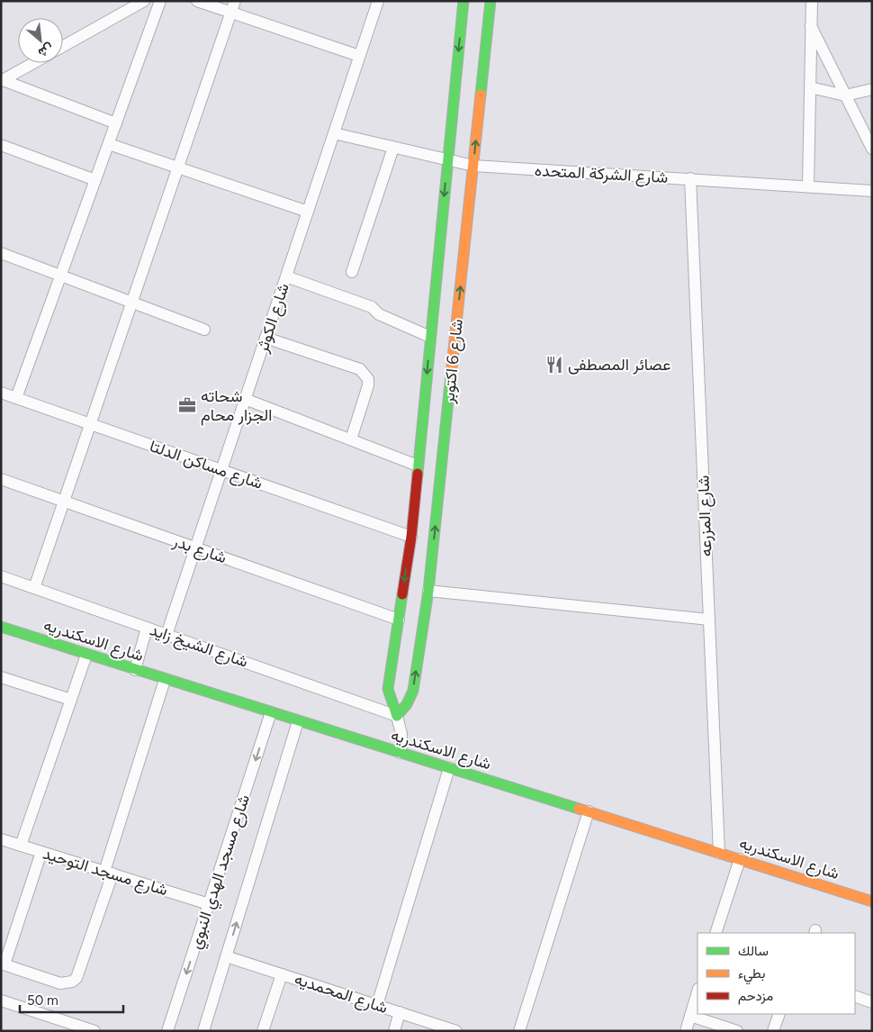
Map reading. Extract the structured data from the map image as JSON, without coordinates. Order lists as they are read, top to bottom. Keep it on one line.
{"streets":{"street":["شارع الشركة المتحده","شارع الكوثر","شارع 6 اكتوبر","شارع مساكن الدلتا","شارع المزرعه","شارع بدر","شارع الاسكندريه","شارع الشيخ زايد","شارع مسجد التوحيد","شارع مسجد الهدي النبوي","شارع المحمديه"]},"crossings":[["شارع الشركة المتحده","شارع الكوثر"],["شارع الشركة المتحده","شارع 6 اكتوبر"],["شارع الشركة المتحده","شارع المزرعه"],["شارع الكوثر","شارع مساكن الدلتا"],["شارع الكوثر","شارع بدر"],["شارع الكوثر","شارع الشيخ زايد"],["شارع 6 اكتوبر","شارع مساكن الدلتا"],["شارع 6 اكتوبر","شارع بدر"],["شارع 6 اكتوبر","شارع الاسكندريه"],["شارع 6 اكتوبر","شارع الشيخ زايد"],["شارع المزرعه","شارع الاسكندريه"],["شارع الاسكندريه","شارع مسجد الهدي النبوي"],["شارع مسجد التوحيد","شارع مسجد الهدي النبوي"],["شارع مسجد الهدي النبوي","شارع المحمديه"]],"places":{"restaurant":["عصائر المصطفى"],"office":["شحاته الجزار محام"]},"legend":["سالك","بطيء","مزدحم"],"scale_bar":"50 m","north":"bottom right"}
